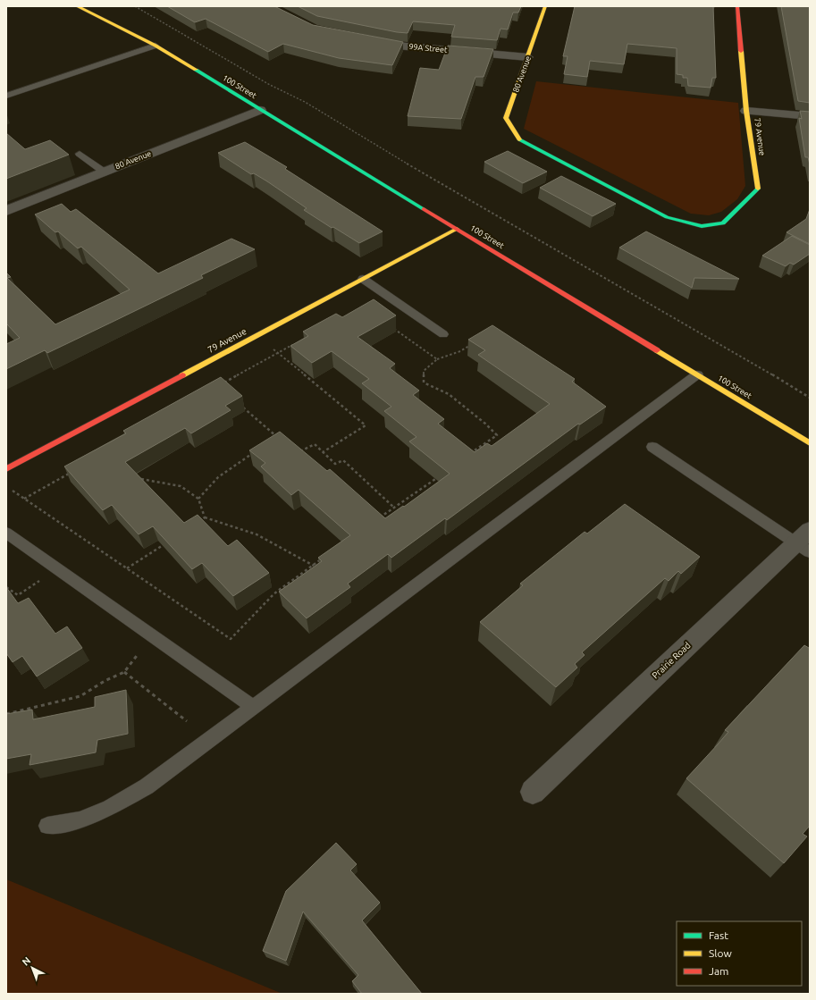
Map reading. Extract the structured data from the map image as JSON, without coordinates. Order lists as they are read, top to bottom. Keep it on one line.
{"streets":{"street":["99A Street","80 Avenue","100 Street","79 Avenue","Prairie Road"]},"crossings":[["99A Street","80 Avenue"],["80 Avenue","100 Street"],["80 Avenue","79 Avenue"],["100 Street","79 Avenue"]],"legend":["Fast","Slow","Jam"],"north":"top left"}
